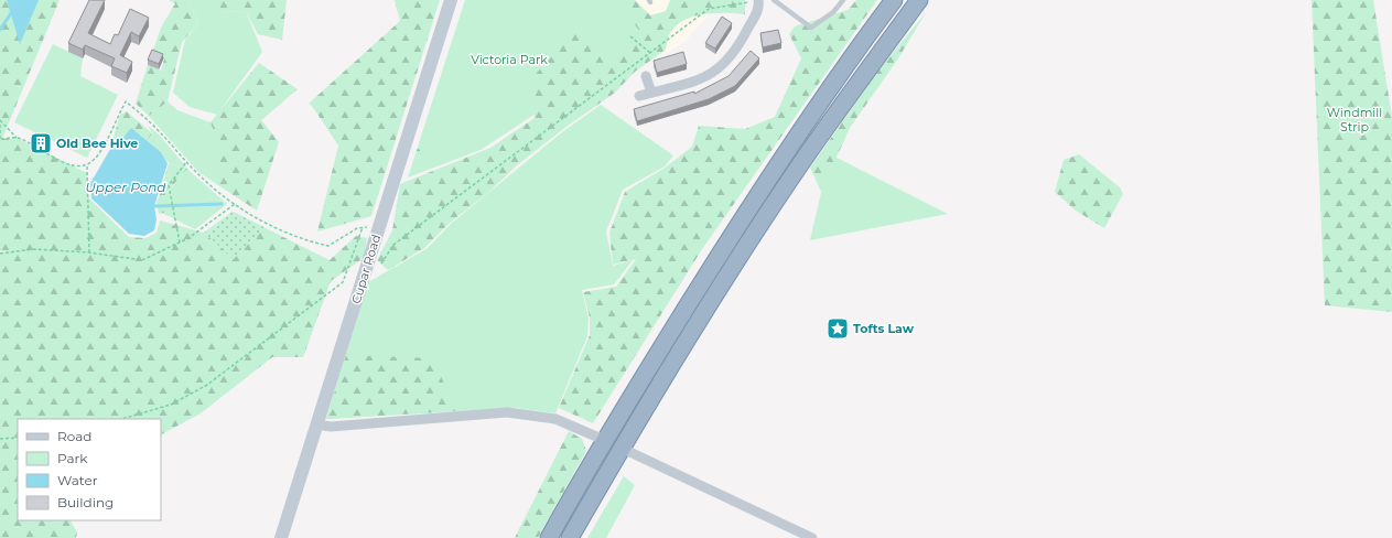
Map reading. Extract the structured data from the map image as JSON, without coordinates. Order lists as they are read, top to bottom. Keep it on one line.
{"streets":{"main road":["Cupar Road"]},"water":["Upper Pond"],"parks":["Victoria Park","Windmill Strip"],"places":{"building":["Old Bee Hive"],"place":["Tofts Law"]},"legend":["Road","Park","Water","Building"]}
